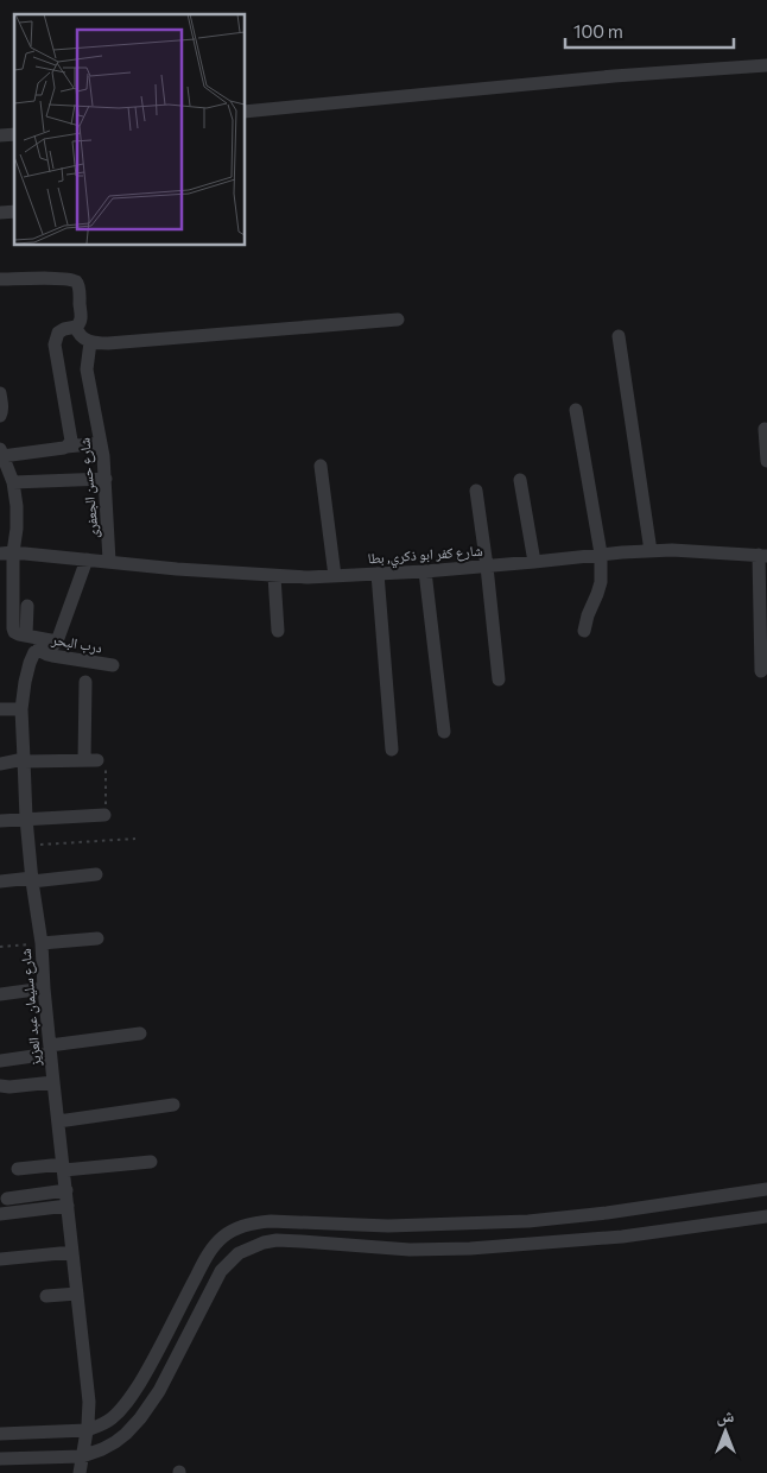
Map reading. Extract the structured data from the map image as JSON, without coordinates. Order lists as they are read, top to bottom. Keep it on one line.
{"streets":{"street":["شارع حسن الجعفرى","شارع كفر ابو ذكري, بطا","درب البحر","شارع سليمان عبد العزيز"]},"crossings":[["شارع حسن الجعفرى","شارع كفر ابو ذكري, بطا"],["درب البحر","شارع سليمان عبد العزيز"]],"scale_bar":"100 m","north":"top"}
